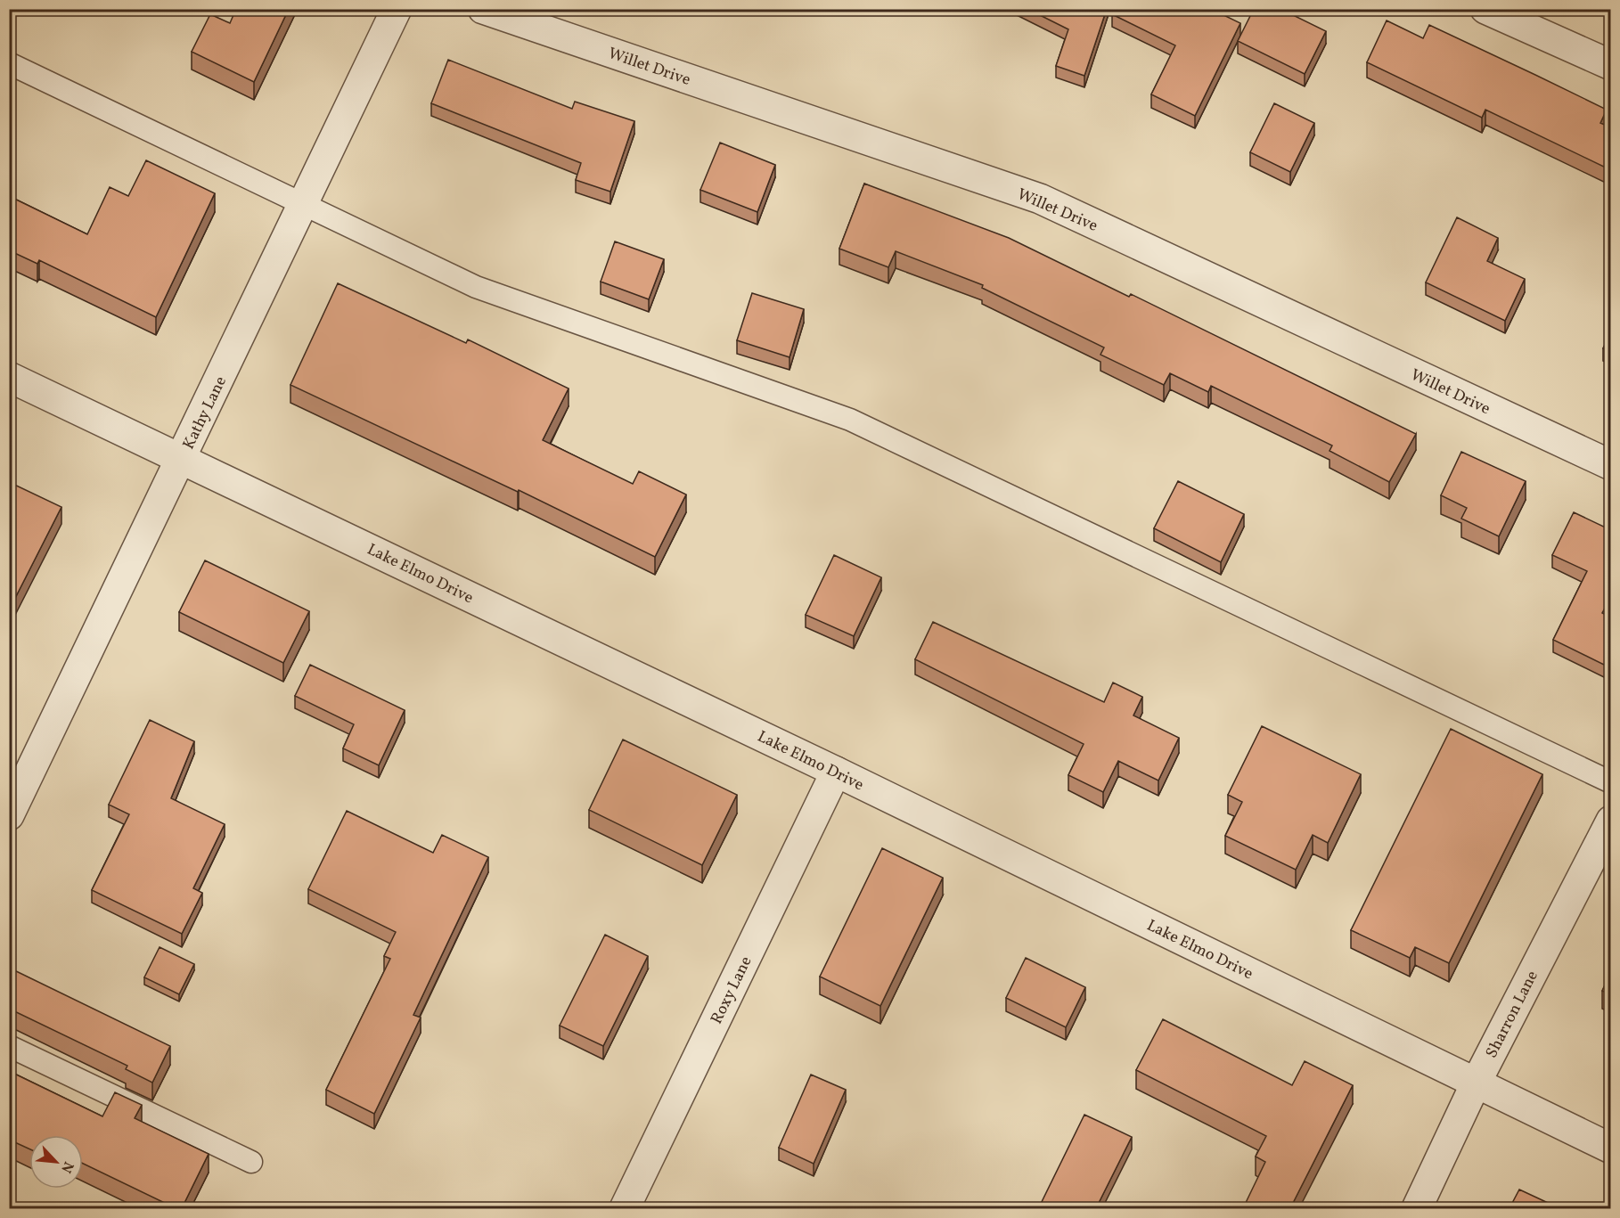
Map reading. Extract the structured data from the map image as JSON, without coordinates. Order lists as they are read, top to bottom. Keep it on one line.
{"streets":{"street":["Willet Drive","Kathy Lane","Lake Elmo Drive","Roxy Lane","Sharron Lane"]},"crossings":[["Kathy Lane","Lake Elmo Drive"],["Lake Elmo Drive","Roxy Lane"],["Lake Elmo Drive","Sharron Lane"]],"north":"bottom right"}
